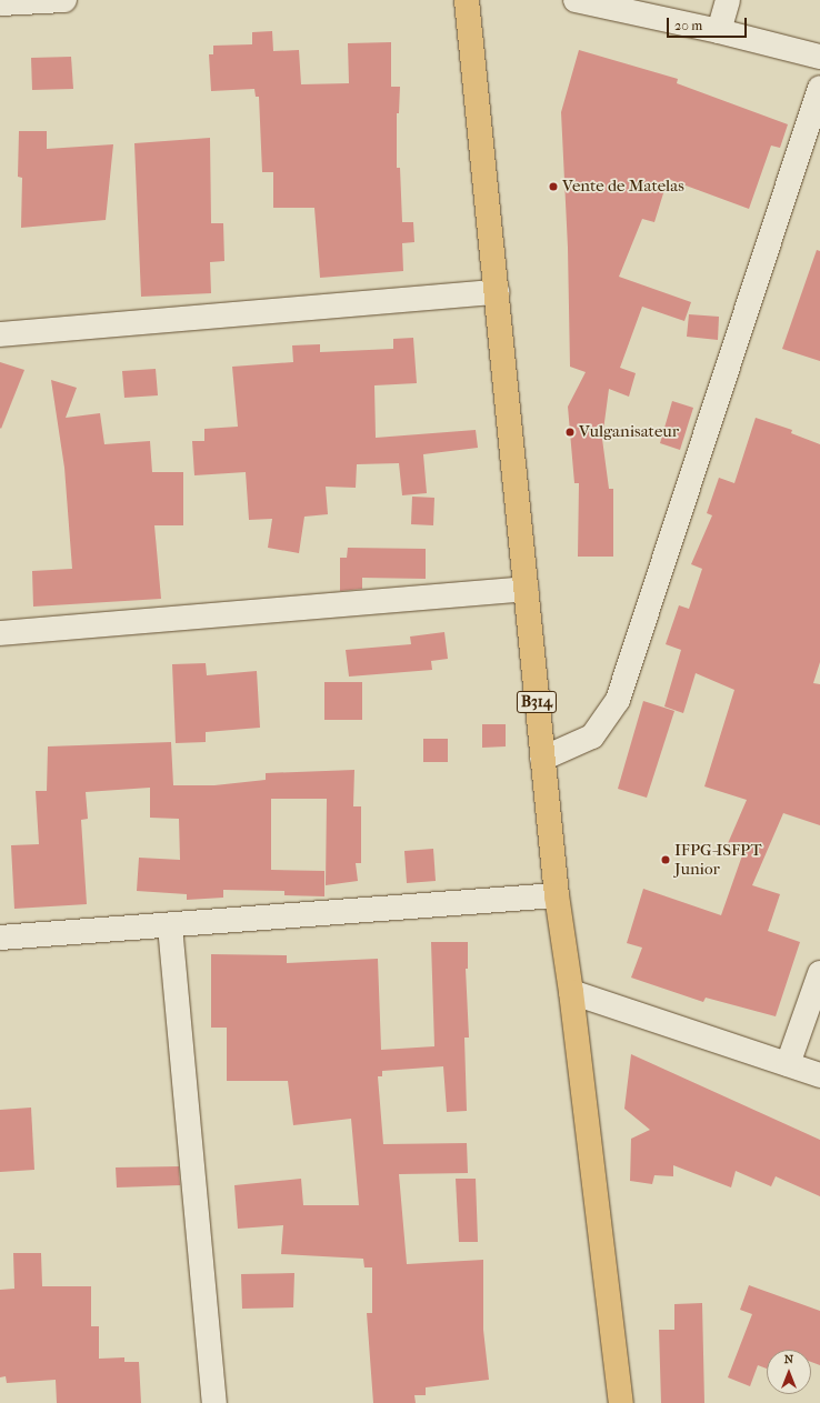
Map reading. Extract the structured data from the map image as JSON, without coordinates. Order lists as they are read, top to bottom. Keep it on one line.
{"streets":{"main road":["B314"]},"places":["Vente de Matelas","Vulganisateur","IFPG-ISFPT Junior"],"scale_bar":"20 m","north":"top"}
